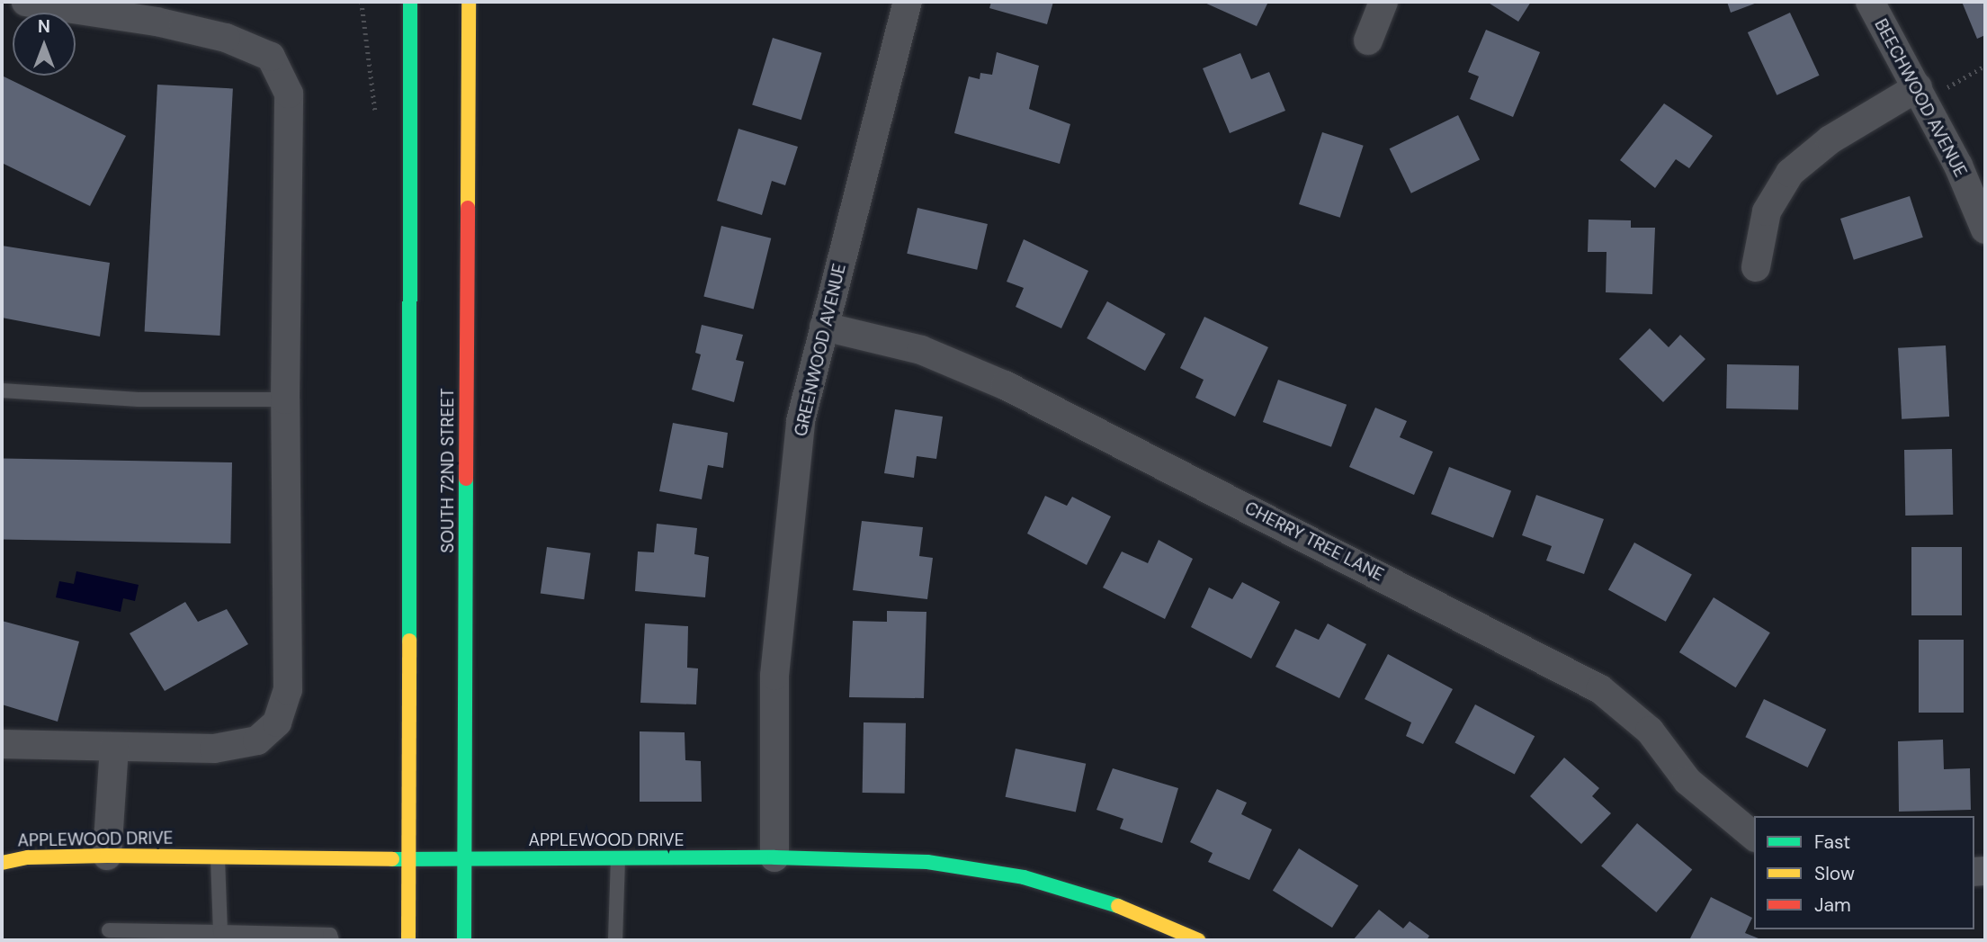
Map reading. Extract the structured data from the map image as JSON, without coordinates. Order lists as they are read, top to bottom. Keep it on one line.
{"streets":{"main road":["SOUTH 72ND STREET","APPLEWOOD DRIVE"],"street":["BEECHWOOD AVENUE","GREENWOOD AVENUE","CHERRY TREE LANE"]},"crossings":[["GREENWOOD AVENUE","CHERRY TREE LANE"],["GREENWOOD AVENUE","APPLEWOOD DRIVE"],["SOUTH 72ND STREET","APPLEWOOD DRIVE"]],"legend":["Fast","Slow","Jam"],"north":"top"}
